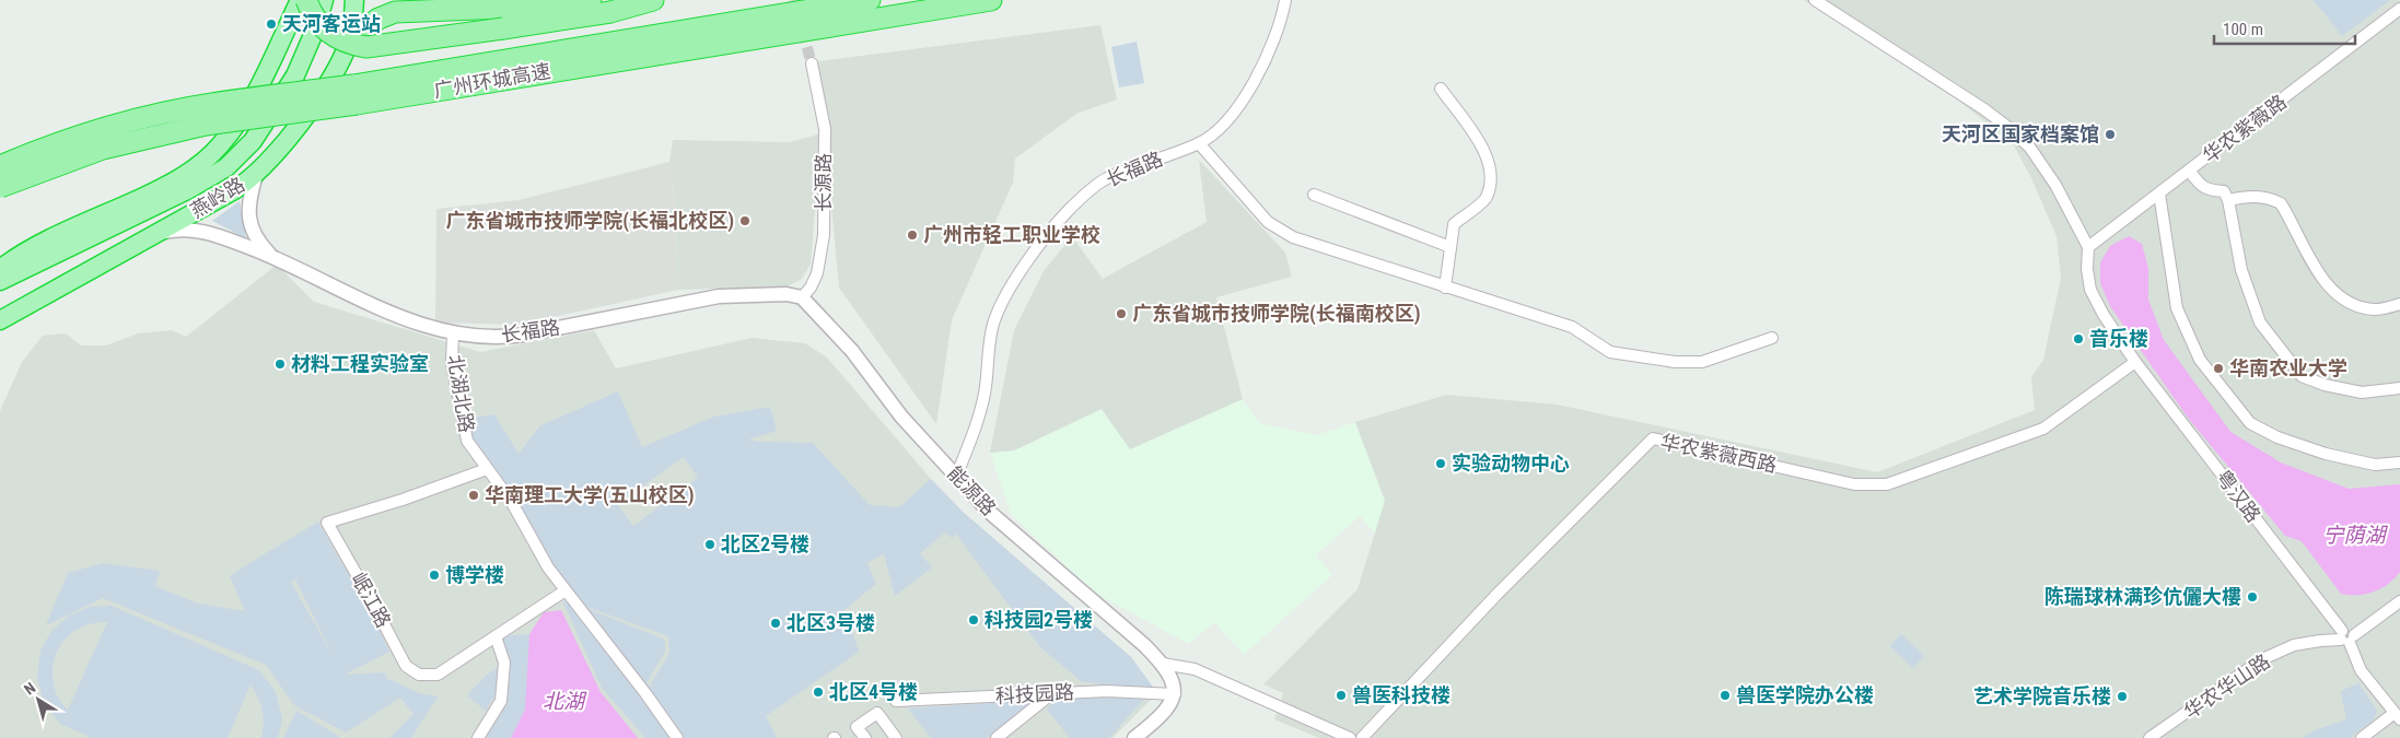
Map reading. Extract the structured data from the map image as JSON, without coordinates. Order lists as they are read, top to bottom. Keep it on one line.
{"streets":{"highway":["广州环城高速","燕岭路"],"street":["华农紫薇路","长福路","长源路","北湖北路","华农紫薇西路","能源路","粤汉路","岷江路","华农华山路","科技园路"]},"crossings":[["华农紫薇路","粤汉路"],["长福路","长源路"],["长福路","燕岭路"],["长福路","北湖北路"],["长福路","能源路"],["长源路","能源路"],["北湖北路","岷江路"],["华农紫薇西路","粤汉路"],["粤汉路","华农华山路"]],"water":["宁荫湖","北湖"],"places":["天河客运站","天河区国家档案馆","广东省城市技师学院(长福北校区)","广州市轻工职业学校","广东省城市技师学院(长福南校区)","音乐楼","材料工程实验室","华南农业大学","实验动物中心","华南理工大学(五山校区)","北区2号楼","博学楼","陈瑞球林满珍伉儷大樓","科技园2号楼","北区3号楼","北区4号楼","兽医科技楼","兽医学院办公楼","艺术学院音乐楼"],"scale_bar":"100 m","north":"top left"}
